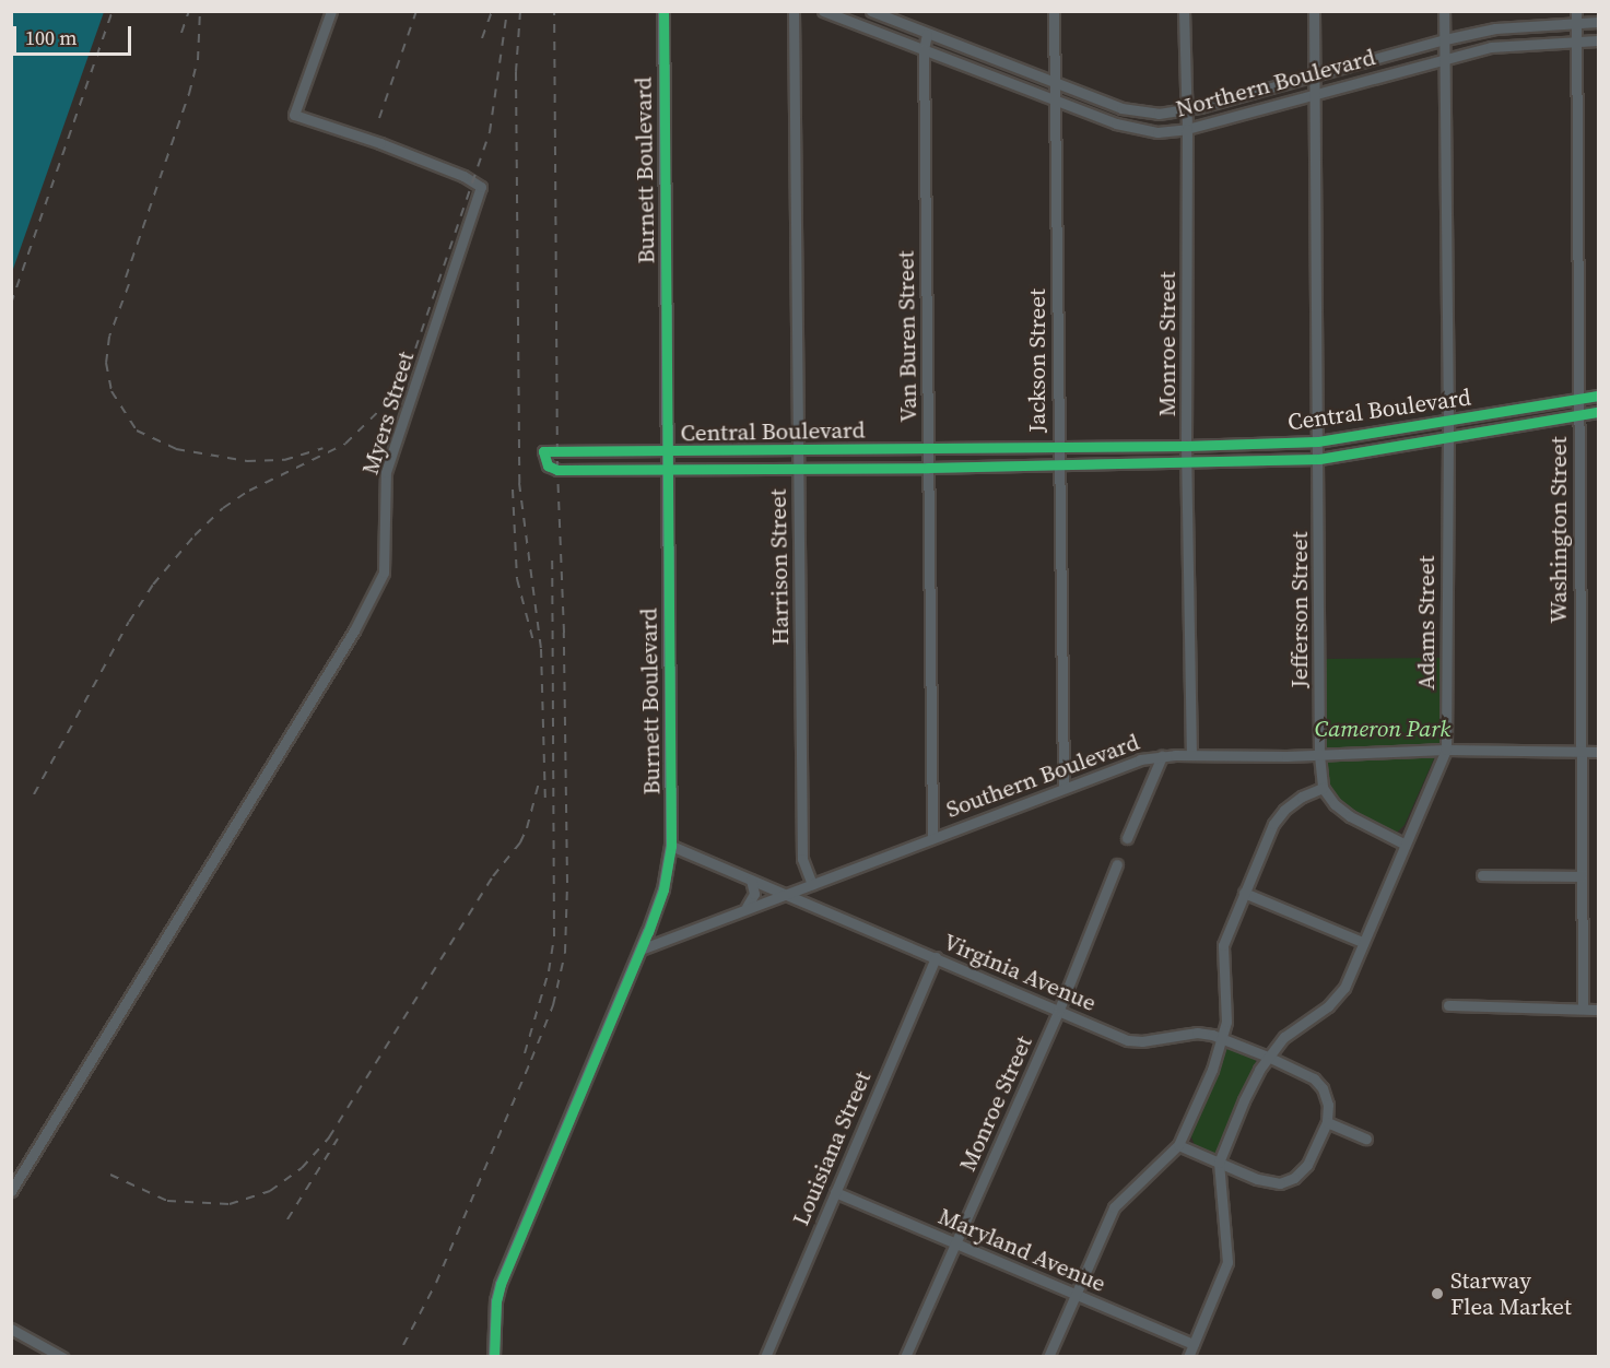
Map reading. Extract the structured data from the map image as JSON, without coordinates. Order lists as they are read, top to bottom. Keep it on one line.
{"streets":{"main road":["Burnett Boulevard"],"street":["Northern Boulevard","Van Buren Street","Monroe Street","Jackson Street","Central Boulevard","Myers Street","Washington Street","Harrison Street","Jefferson Street","Adams Street","Southern Boulevard","Virginia Avenue","Louisiana Street","Maryland Avenue"]},"crossings":[["Northern Boulevard","Van Buren Street"],["Northern Boulevard","Monroe Street"],["Northern Boulevard","Jackson Street"],["Northern Boulevard","Washington Street"],["Northern Boulevard","Jefferson Street"],["Northern Boulevard","Adams Street"],["Burnett Boulevard","Central Boulevard"],["Burnett Boulevard","Southern Boulevard"],["Burnett Boulevard","Virginia Avenue"],["Van Buren Street","Central Boulevard"],["Van Buren Street","Southern Boulevard"],["Monroe Street","Central Boulevard"],["Monroe Street","Southern Boulevard"],["Monroe Street","Virginia Avenue"],["Monroe Street","Maryland Avenue"],["Jackson Street","Central Boulevard"],["Jackson Street","Southern Boulevard"],["Central Boulevard","Washington Street"],["Central Boulevard","Harrison Street"],["Central Boulevard","Jefferson Street"],["Central Boulevard","Adams Street"],["Washington Street","Southern Boulevard"],["Harrison Street","Southern Boulevard"],["Jefferson Street","Southern Boulevard"],["Adams Street","Southern Boulevard"],["Adams Street","Virginia Avenue"],["Adams Street","Maryland Avenue"],["Southern Boulevard","Virginia Avenue"],["Virginia Avenue","Louisiana Street"],["Louisiana Street","Maryland Avenue"]],"parks":["Cameron Park"],"places":["Starway Flea Market"],"scale_bar":"100 m"}
